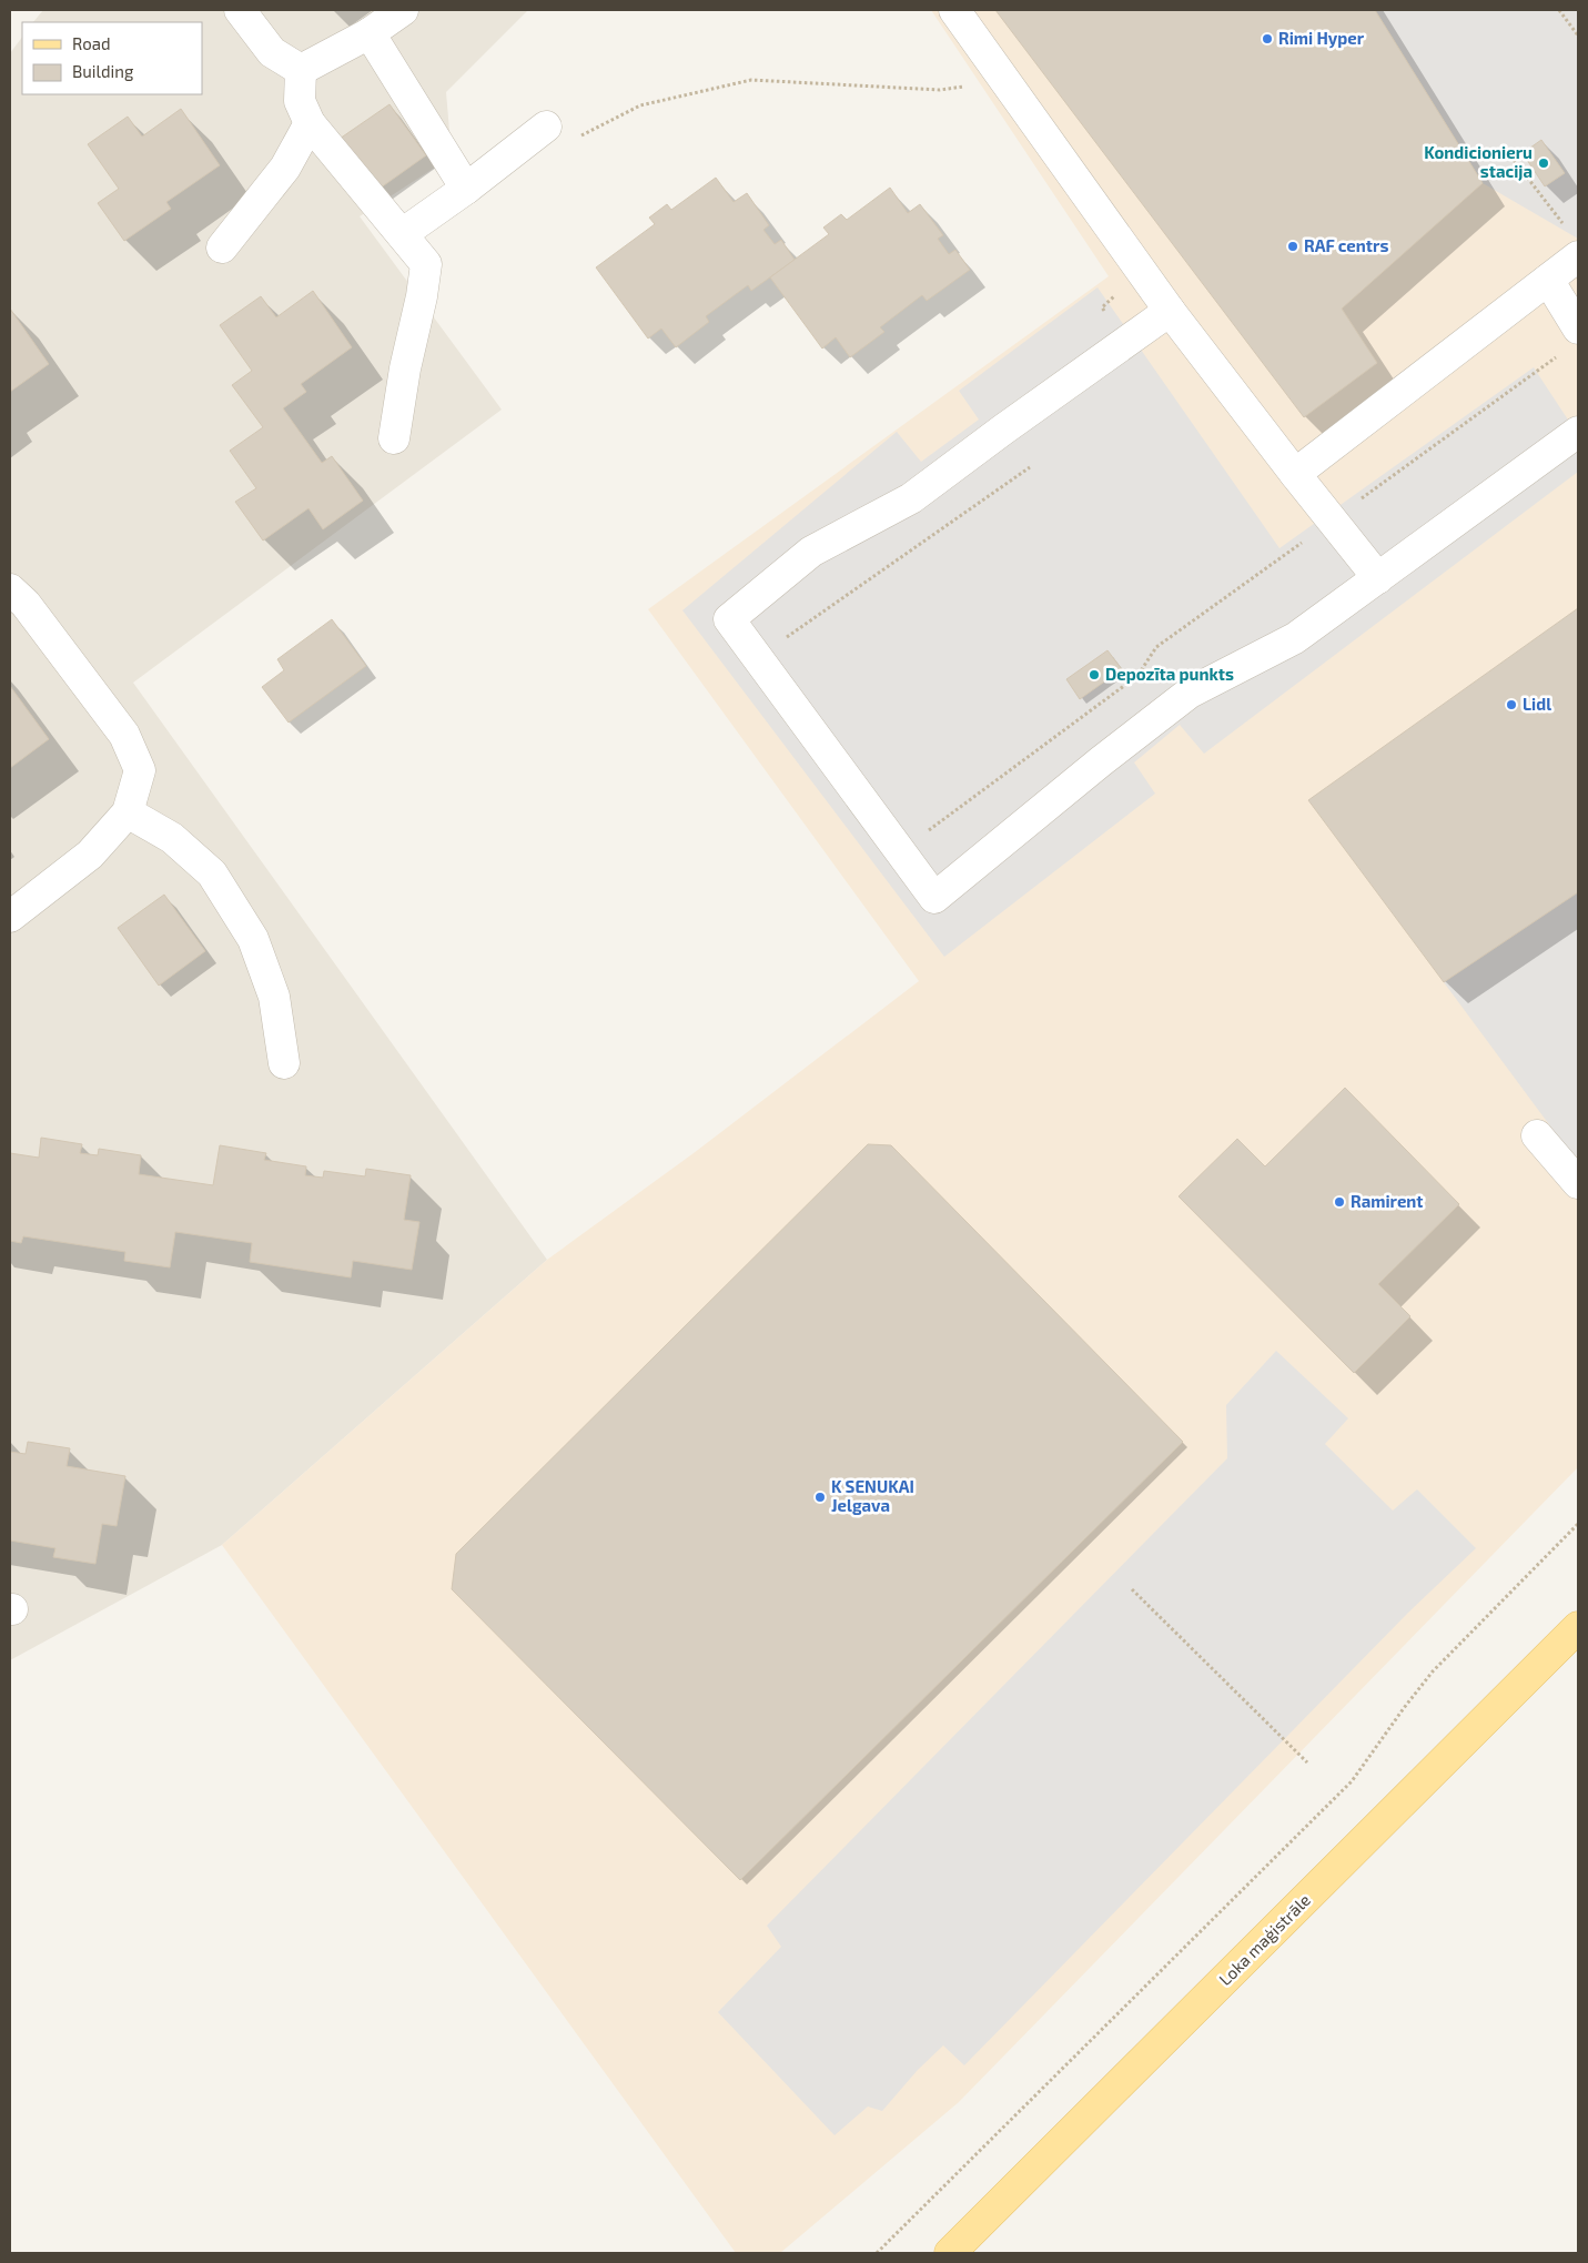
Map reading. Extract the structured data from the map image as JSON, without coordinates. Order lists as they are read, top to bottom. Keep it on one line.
{"streets":{"main road":["Loka maģistrāle"]},"places":["Rimi Hyper","Kondicionieru stacija","RAF centrs","Depozīta punkts","Lidl","Ramirent","K SENUKAI Jelgava"],"legend":["Road","Building"]}
